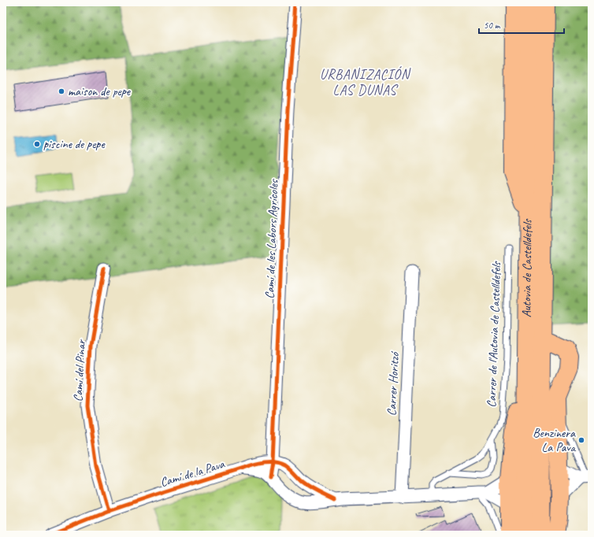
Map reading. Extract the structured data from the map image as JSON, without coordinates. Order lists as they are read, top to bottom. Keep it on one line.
{"streets":{"highway":["Autovia de Castelldefels"],"street":["Camí de les Labors Agrícoles","Camí del Pinar","Carrer Horitzó","Camí de la Pava"],"lane":["Carrer de l'Autovia de Castelldefels"]},"crossings":[["Camí de les Labors Agrícoles","Camí de la Pava"],["Carrer de l'Autovia de Castelldefels","Camí de la Pava"],["Camí del Pinar","Camí de la Pava"],["Carrer Horitzó","Camí de la Pava"]],"districts":["URBANIZACIÓN LAS DUNAS"],"places":["maison de pepe","piscine de pepe","Benzinera La Pava"],"scale_bar":"50 m"}
